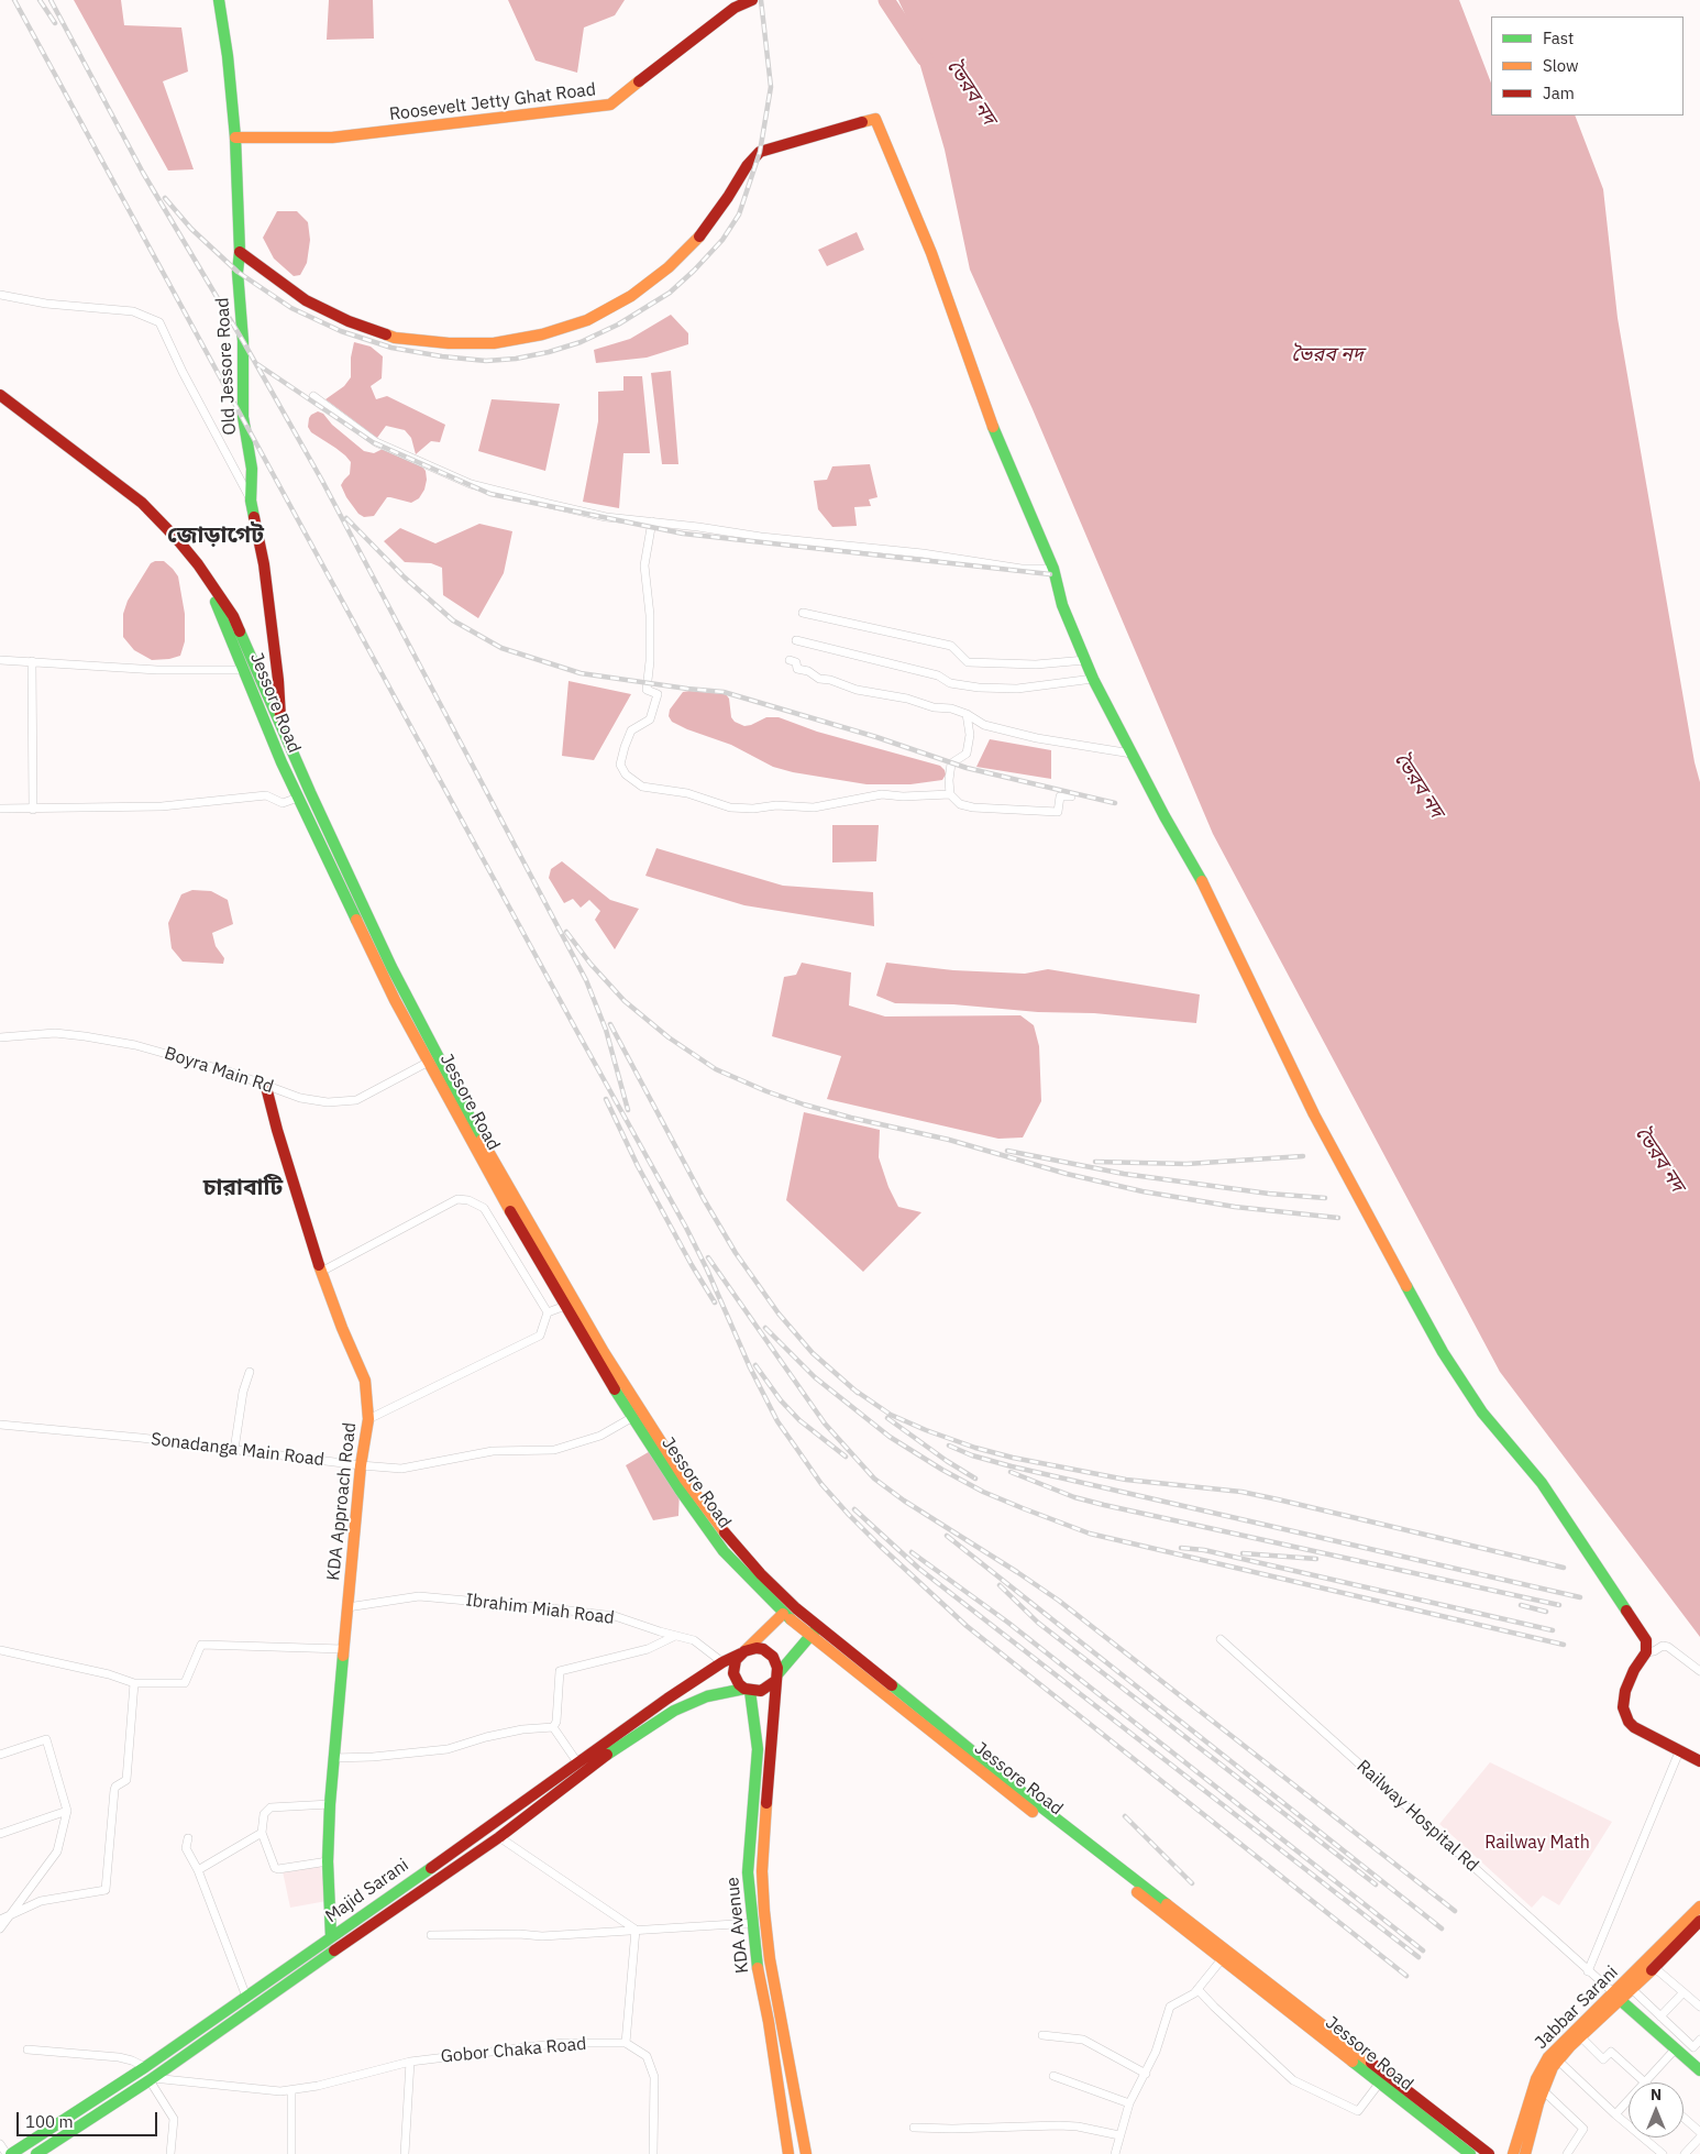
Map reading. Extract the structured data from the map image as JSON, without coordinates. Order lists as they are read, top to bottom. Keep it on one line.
{"streets":{"main road":["Roosevelt Jetty Ghat Road","Old Jessore Road","Jessore Road","KDA Approach Road","Majid Sarani","KDA Avenue","Jabbar Sarani"],"street":["Boyra Main Rd","Sonadanga Main Road","Ibrahim Miah Road","Railway Hospital Rd","Gobor Chaka Road"]},"crossings":[["Roosevelt Jetty Ghat Road","Old Jessore Road"],["Old Jessore Road","Jessore Road"],["Jessore Road","Boyra Main Rd"],["Jessore Road","Sonadanga Main Road"],["Jessore Road","Majid Sarani"],["Boyra Main Rd","KDA Approach Road"],["Sonadanga Main Road","KDA Approach Road"],["KDA Approach Road","Ibrahim Miah Road"],["KDA Approach Road","Majid Sarani"],["Ibrahim Miah Road","Majid Sarani"],["Railway Hospital Rd","Jabbar Sarani"],["Majid Sarani","KDA Avenue"],["Majid Sarani","Gobor Chaka Road"]],"districts":["জোড়াগেট","চারাবাটি"],"water":["ভৈরব নদ"],"parks":["Railway Math"],"legend":["Fast","Slow","Jam"],"scale_bar":"100 m","north":"top"}
